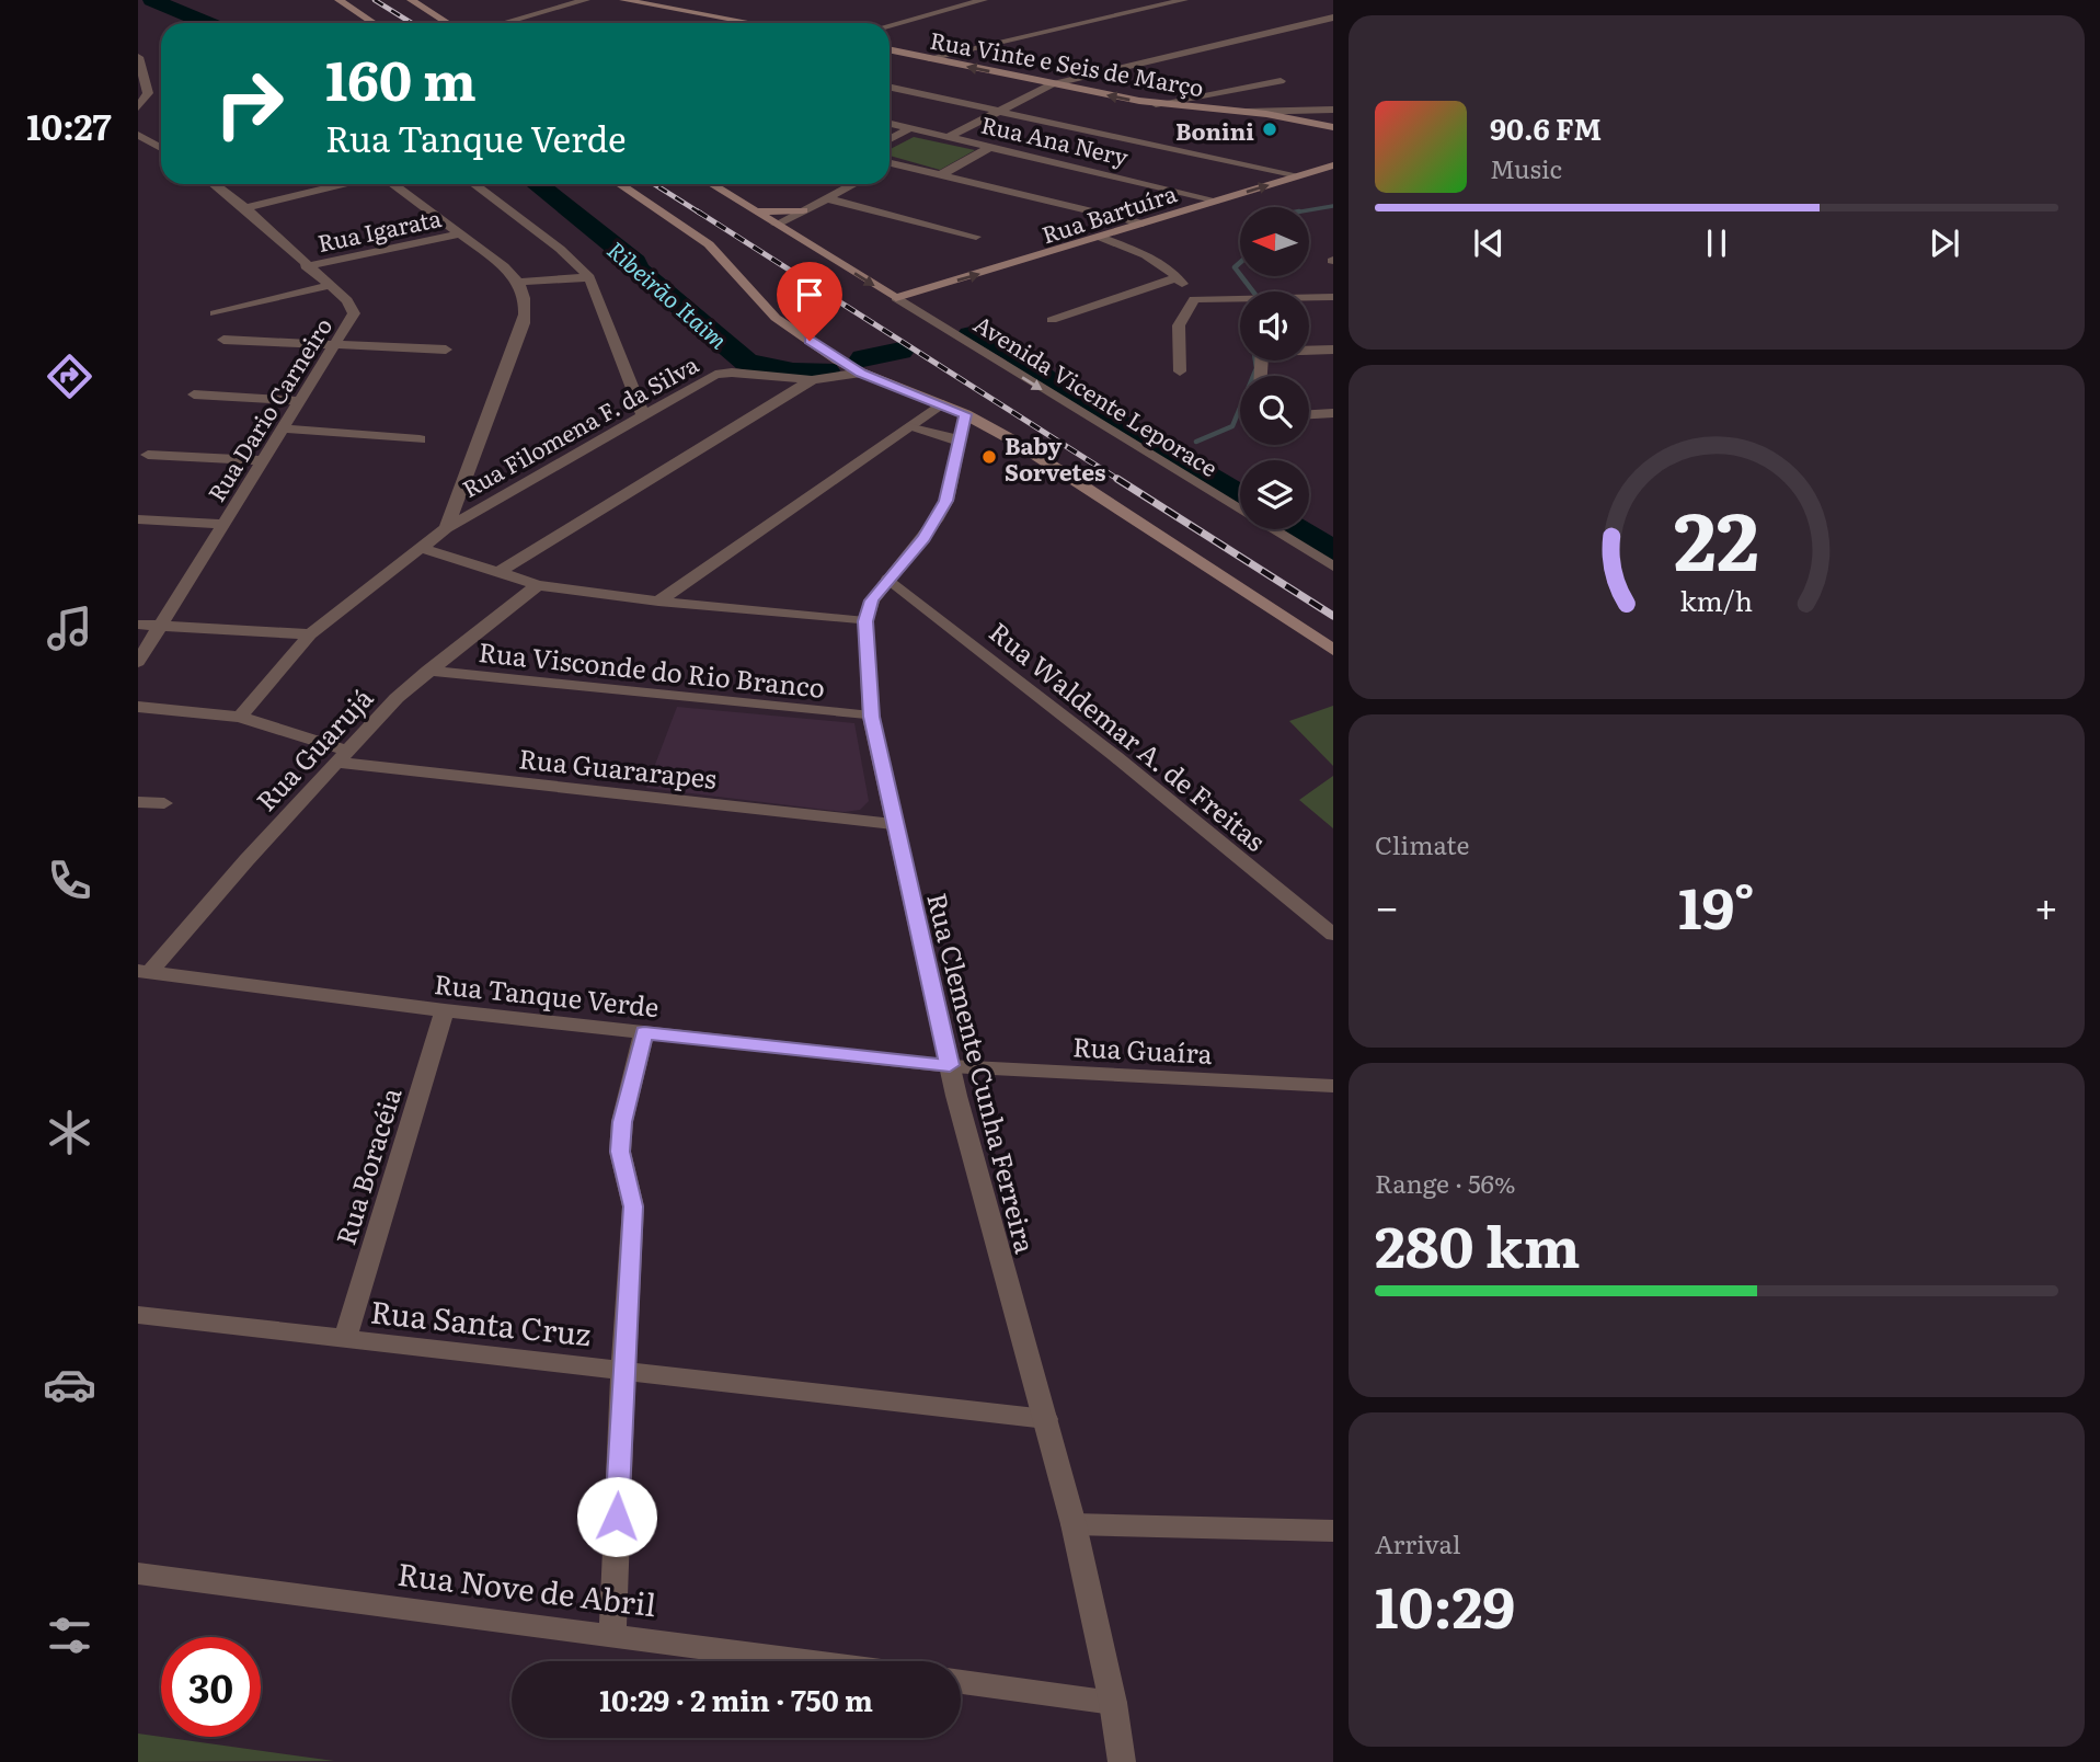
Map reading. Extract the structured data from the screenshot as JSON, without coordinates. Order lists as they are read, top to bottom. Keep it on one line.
{"streets":{"main road":["Rua Vinte e Seis de Março","Rua Bartuíra"],"street":["Rua Ana Nery","Rua Igarata","Avenida Vicente Leporace","Rua Dario Carneiro","Rua Filomena F. da Silva","Rua Visconde do Rio Branco","Rua Waldemar A. de Freitas","Rua Guarujá","Rua Guararapes","Rua Tanque Verde","Rua Guaíra","Rua Clemente Cunha Ferreira","Rua Boracéia","Rua Santa Cruz","Rua Nove de Abril"]},"crossings":[["Rua Ana Nery","Rua Bartuíra"],["Rua Bartuíra","Avenida Vicente Leporace"],["Rua Igarata","Rua Dario Carneiro"],["Rua Filomena F. da Silva","Rua Guararapes"],["Rua Visconde do Rio Branco","Rua Guarujá"],["Rua Visconde do Rio Branco","Rua Clemente Cunha Ferreira"],["Rua Waldemar A. de Freitas","Rua Clemente Cunha Ferreira"],["Rua Guarujá","Rua Guararapes"],["Rua Guarujá","Rua Tanque Verde"],["Rua Guararapes","Rua Clemente Cunha Ferreira"],["Rua Tanque Verde","Rua Guaíra"],["Rua Tanque Verde","Rua Clemente Cunha Ferreira"],["Rua Tanque Verde","Rua Boracéia"],["Rua Guaíra","Rua Clemente Cunha Ferreira"],["Rua Clemente Cunha Ferreira","Rua Santa Cruz"],["Rua Boracéia","Rua Santa Cruz"]],"one_way":["Rua Vinte e Seis de Março","Rua Bartuíra"],"water":["Ribeirão Itaim"],"places":["Bonini","Baby Sorvetes"],"north":"left","page":{"tabs":"10:27","turn":["160 m","Rua Tanque Verde"],"song":["90.6 FM","Music"],"tile":["Climate",["Range · 56%","280 km"],["Arrival","10:29"]],"heat":["−","19°","+"],"limit":"30","trip":"10:29 · 2 min · 750 m","gauge":["22","km/h"]}}
